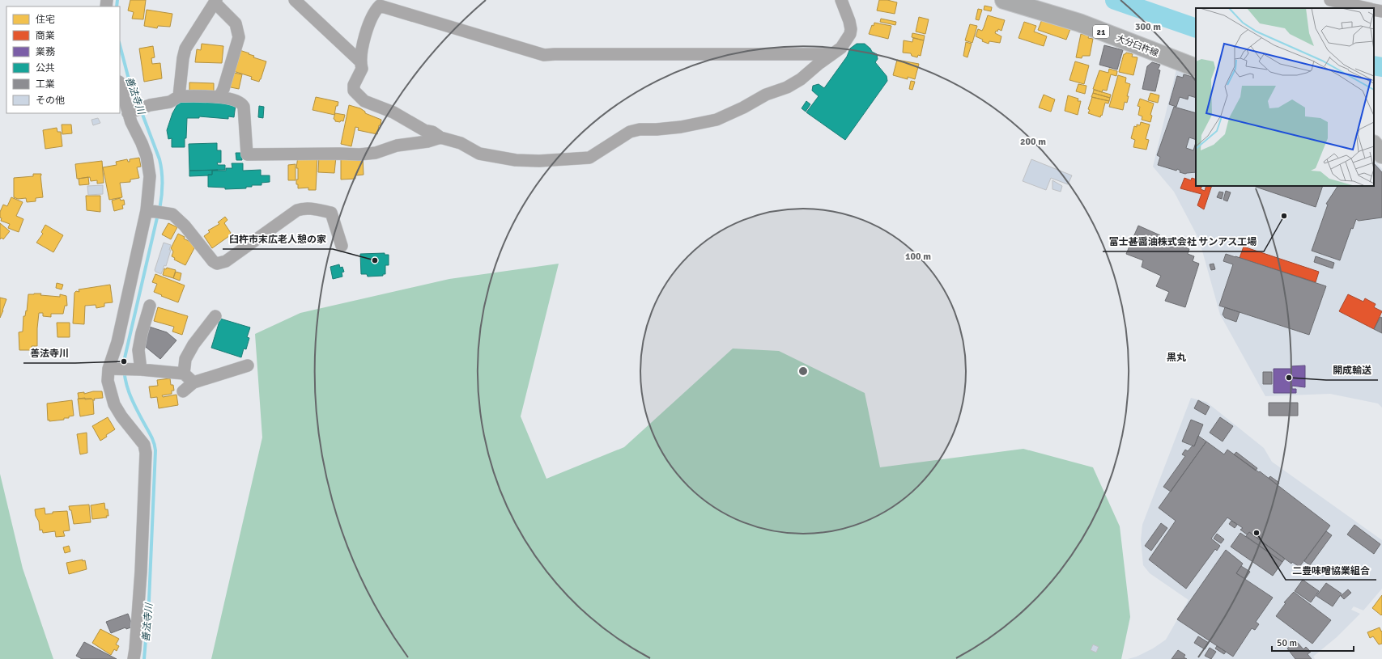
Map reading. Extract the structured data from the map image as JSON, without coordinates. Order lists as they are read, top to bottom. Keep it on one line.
{"streets":{"main road":["21","大分臼杵線"]},"districts":["黒丸"],"water":["善法寺川"],"places":["富士甚醤油株式会社 サンアス工場","臼杵市末広老人憩の家","善法寺川","開成輸送","二豊味噌協業組合"],"legend":["住宅","商業","業務","公共","工業","その他"],"scale_bar":"50 m","rings":["300 m","200 m","100 m"]}
